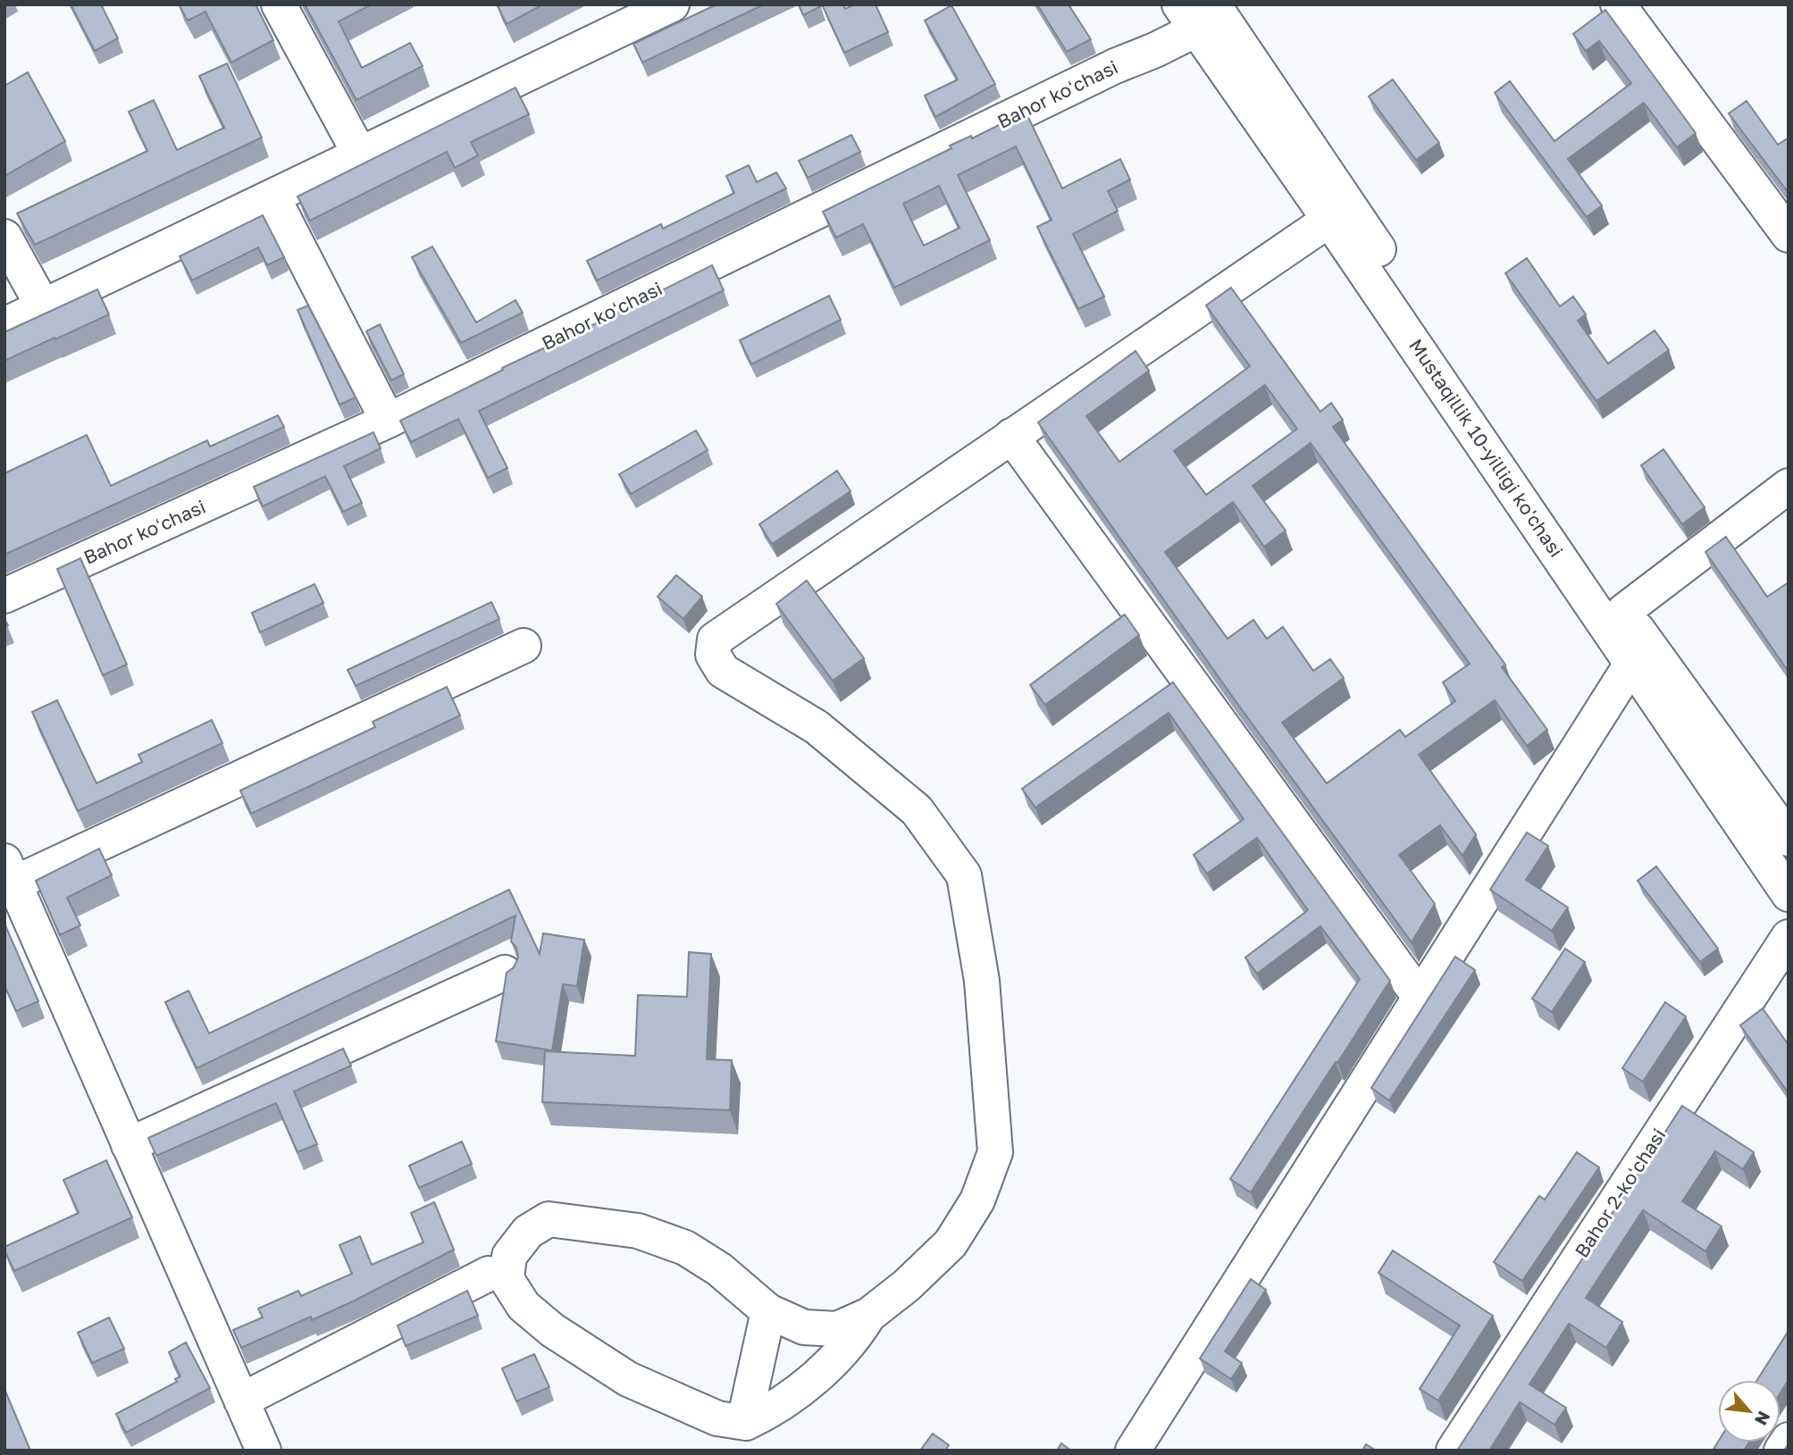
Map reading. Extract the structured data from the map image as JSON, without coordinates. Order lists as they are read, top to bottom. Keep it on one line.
{"streets":{"street":["Bahor koʻchasi","Mustaqillik 10-yilligi ko'chasi","Bahor 2-koʻchasi"]},"crossings":[["Bahor koʻchasi","Mustaqillik 10-yilligi ko'chasi"]],"north":"bottom right"}
